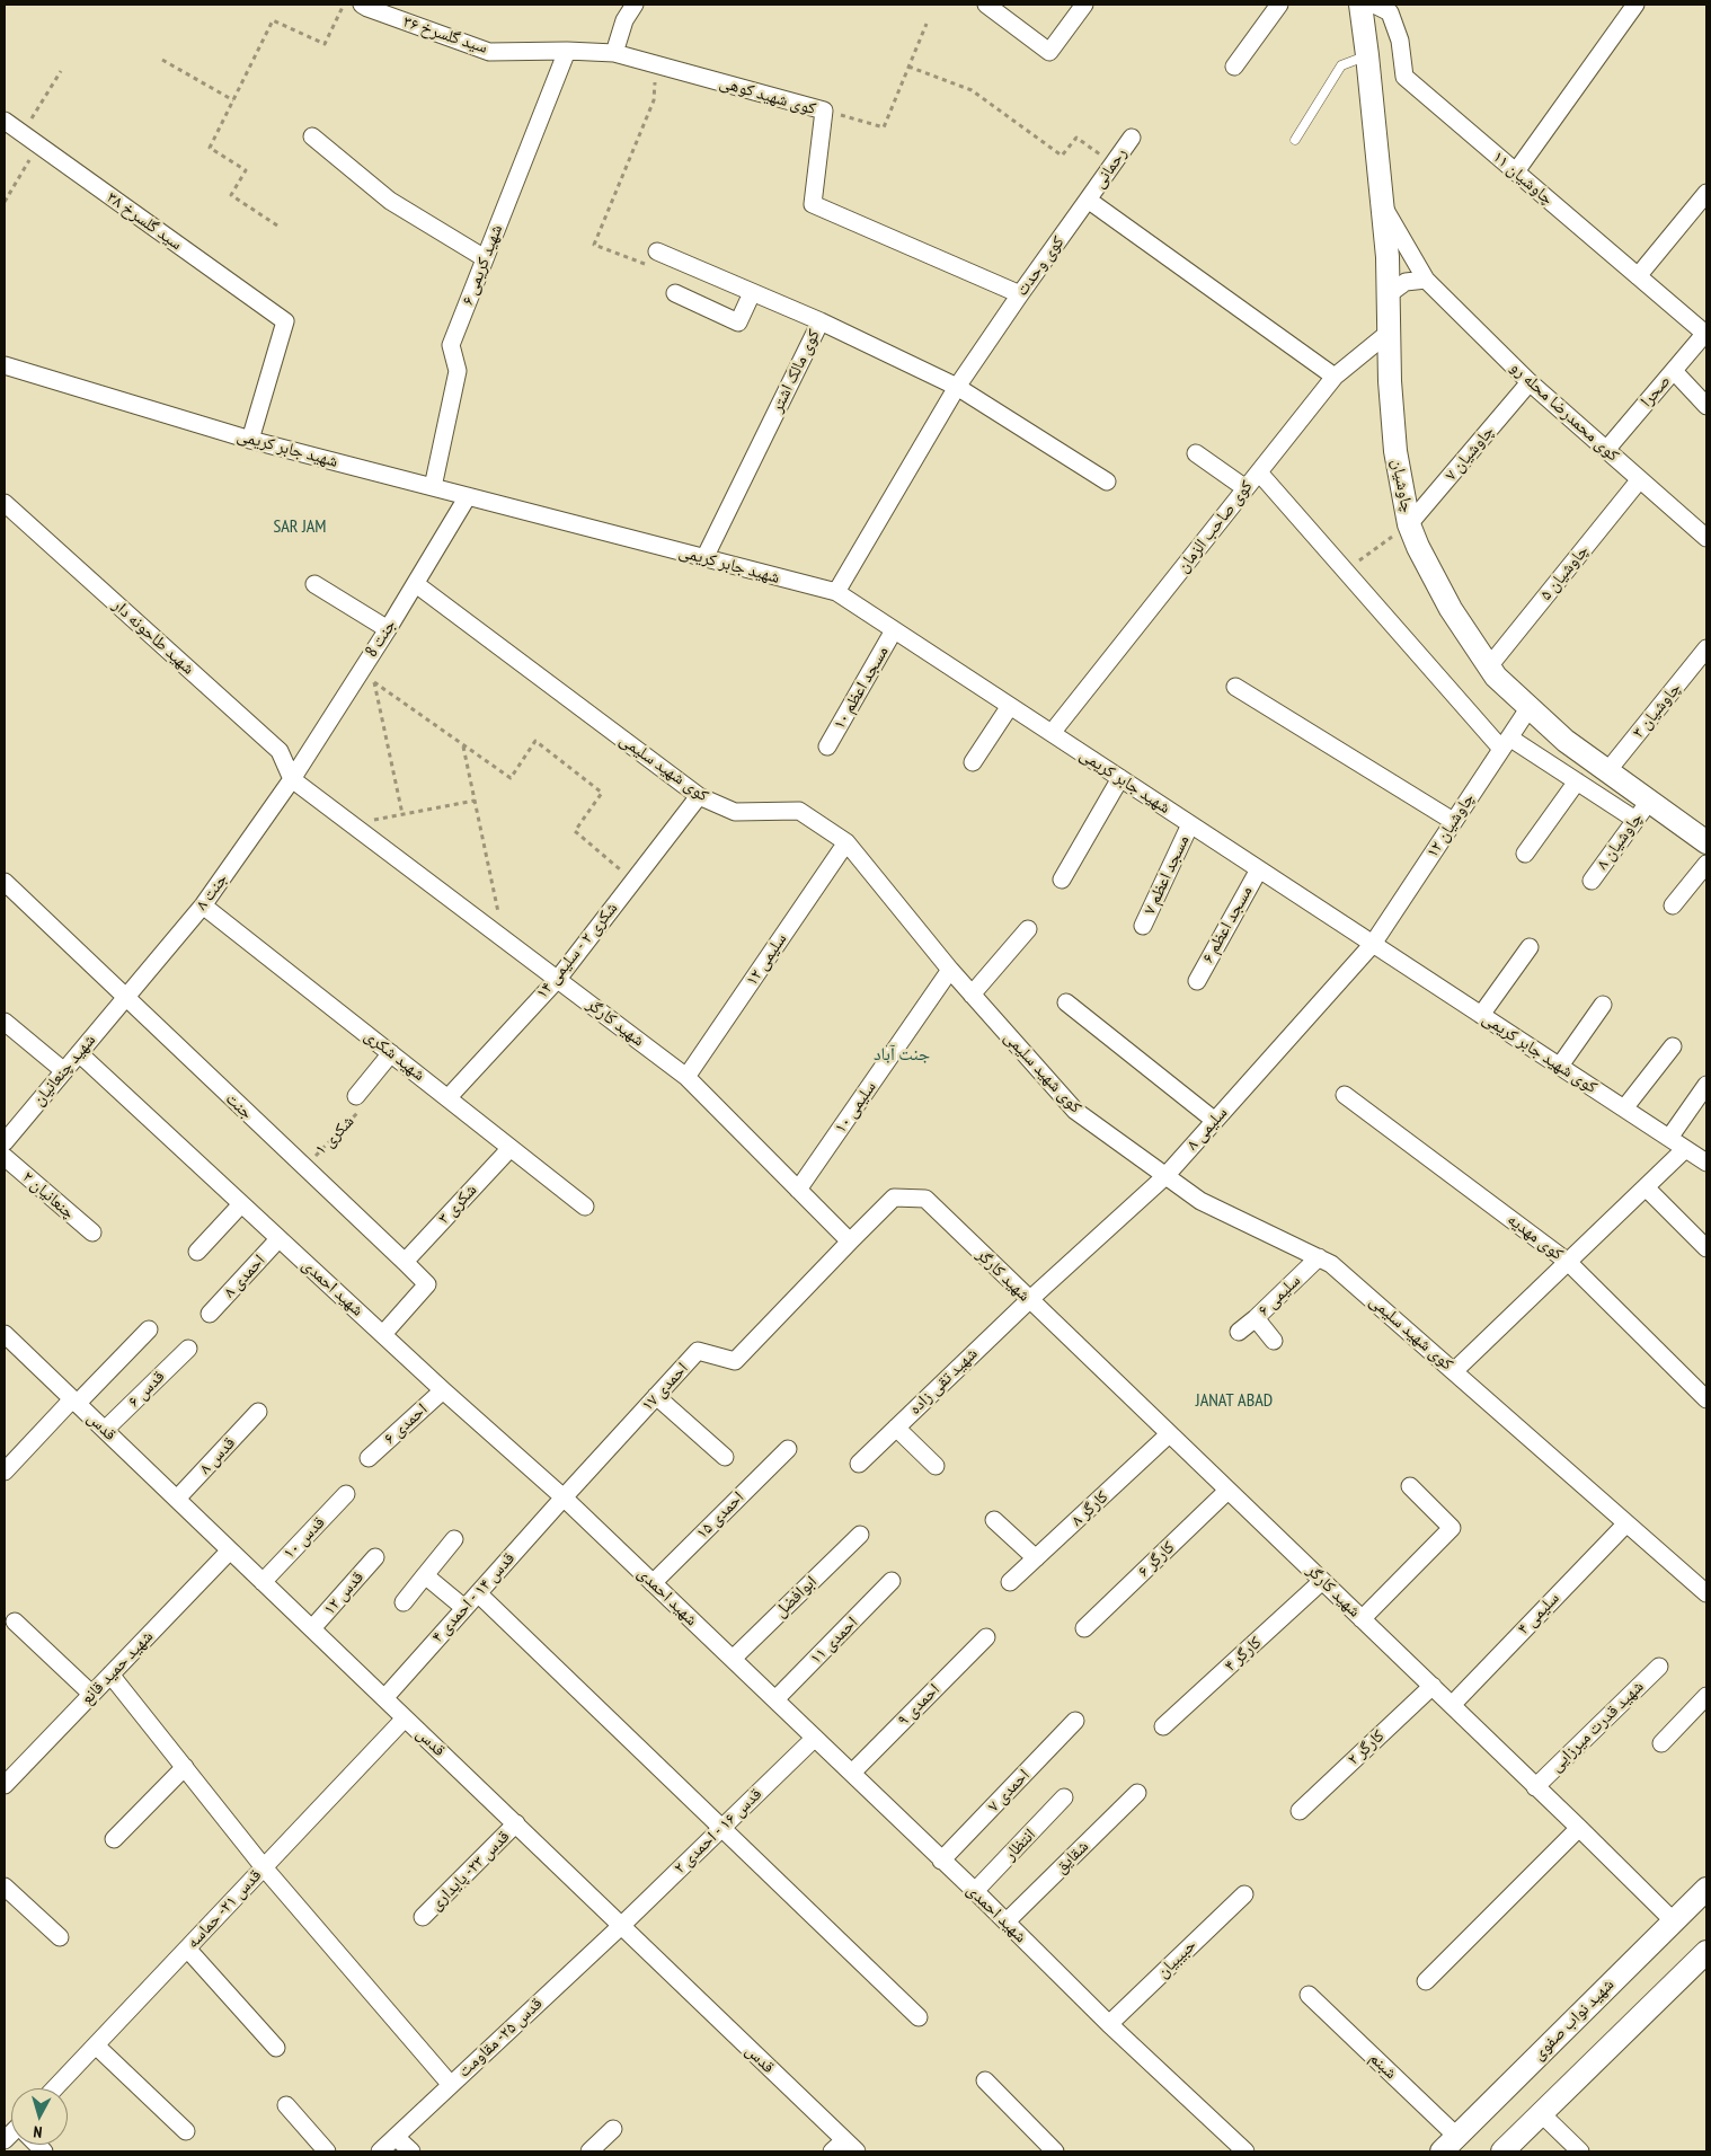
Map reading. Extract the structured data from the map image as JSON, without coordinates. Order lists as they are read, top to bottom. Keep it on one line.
{"streets":{"main road":["چاوشیان","شهید نواب صفوی"],"street":["سید گلسرخ ۳۶","کوی شهید کوهی","رحمانی","چاوشیان ۱۱","سید گلسرخ ۳۸","شهید کریمی ۶","کوی وحدت","کوی مالک اشتر","صحرا","کوی محمدرضا محله رو","شهید جابر کریمی","چاوشیان ۷","کوی صاحب الزمان","چاوشیان ۵","شهيد طاحونه دار","جنت 8","مسجد اعظم ۱۰","چاوشیان ۳","کوی شهید سلیمی","چاوشیان ۱۲","چاوشیان ۸","مسجد اعظم ۷","جنت ۸","مسجد اعظم ۶","شکری ۲ - سلیمی ۱۴","سلیمی ۱۲","شهید کارگر","کوی شهید جابر کریمی","شهید شکری","شهید چنعانیان","جنت","سلیمی ۱۰","سلیمی ۸","شکری ۱","چنعانیان ۲","شکری ۳","کوی مهدیه","احمدی ۸","شهید احمدی","سلیمی ۶","شهید تقی زاده","احمدی ۱۷","قدس ۶","احمدی ۶","قدس","قدس ۸","کارگر ۸","احمدی ۱۵","قدس ۱۰","کارگر ۶","قدس ۱۲","ابوافضل","قدس ۱۴ - احمدی ۴","سلیمی ۴","احمدی ۱۱","کارگر ۴","شهید حمید قانع","احمدی ۹","شهید قدرت میرزایی","کارگر ۲","احمدی ۷","قدس ۱۶ - احمدی ۲","انتظار","شقایق","قدس ۲۳- پایداری","قدس ۲۱- حماسه","حبیبیان","قدس ۲۵- مقاومت","شبنم"]},"crossings":[["سید گلسرخ ۳۶","کوی شهید کوهی"],["سید گلسرخ ۳۶","شهید کریمی ۶"],["کوی شهید کوهی","شهید کریمی ۶"],["کوی شهید کوهی","کوی وحدت"],["رحمانی","کوی وحدت"],["چاوشیان ۱۱","صحرا"],["سید گلسرخ ۳۸","شهید جابر کریمی"],["شهید کریمی ۶","شهید جابر کریمی"],["کوی وحدت","کوی مالک اشتر"],["کوی وحدت","شهید جابر کریمی"],["کوی مالک اشتر","شهید جابر کریمی"],["صحرا","کوی محمدرضا محله رو"],["کوی محمدرضا محله رو","چاوشیان ۷"],["کوی محمدرضا محله رو","چاوشیان"],["کوی محمدرضا محله رو","چاوشیان ۵"],["شهید جابر کریمی","کوی صاحب الزمان"],["شهید جابر کریمی","جنت 8"],["شهید جابر کریمی","مسجد اعظم ۱۰"],["شهید جابر کریمی","چاوشیان ۱۲"],["شهید جابر کریمی","مسجد اعظم ۷"],["شهید جابر کریمی","مسجد اعظم ۶"],["شهید جابر کریمی","کوی شهید جابر کریمی"],["شهید جابر کریمی","سلیمی ۸"],["چاوشیان ۷","چاوشیان"],["چاوشیان","کوی صاحب الزمان"],["چاوشیان","چاوشیان ۵"],["چاوشیان","چاوشیان ۳"],["چاوشیان","چاوشیان ۱۲"],["چاوشیان","چاوشیان ۸"],["شهيد طاحونه دار","جنت 8"],["شهيد طاحونه دار","جنت ۸"],["شهيد طاحونه دار","شهید کارگر"],["جنت 8","کوی شهید سلیمی"],["جنت 8","جنت ۸"],["جنت 8","شهید کارگر"],["کوی شهید سلیمی","شکری ۲ - سلیمی ۱۴"],["کوی شهید سلیمی","سلیمی ۱۲"],["کوی شهید سلیمی","سلیمی ۱۰"],["کوی شهید سلیمی","سلیمی ۸"],["کوی شهید سلیمی","سلیمی ۶"],["کوی شهید سلیمی","سلیمی ۴"],["چاوشیان ۱۲","کوی شهید جابر کریمی"],["چاوشیان ۱۲","سلیمی ۸"],["جنت ۸","شهید کارگر"],["جنت ۸","شهید شکری"],["جنت ۸","شهید چنعانیان"],["جنت ۸","جنت"],["شکری ۲ - سلیمی ۱۴","شهید کارگر"],["شکری ۲ - سلیمی ۱۴","شهید شکری"],["سلیمی ۱۲","شهید کارگر"],["شهید کارگر","سلیمی ۱۰"],["شهید کارگر","سلیمی ۸"],["شهید کارگر","شهید تقی زاده"],["شهید کارگر","احمدی ۱۷"],["شهید کارگر","کارگر ۸"],["شهید کارگر","کارگر ۶"],["شهید کارگر","سلیمی ۴"],["شهید کارگر","کارگر ۴"],["شهید کارگر","شهید قدرت میرزایی"],["شهید کارگر","کارگر ۲"],["شهید کارگر","شهید نواب صفوی"],["کوی شهید جابر کریمی","سلیمی ۸"],["شهید شکری","شکری ۱"],["شهید شکری","شکری ۳"],["شهید چنعانیان","جنت"],["شهید چنعانیان","شهید احمدی"],["جنت","شکری ۱"],["جنت","شکری ۳"],["جنت","شهید احمدی"],["سلیمی ۸","شهید تقی زاده"],["احمدی ۸","شهید احمدی"],["شهید احمدی","احمدی ۱۷"],["شهید احمدی","احمدی ۶"],["شهید احمدی","احمدی ۱۵"],["شهید احمدی","ابوافضل"],["شهید احمدی","قدس ۱۴ - احمدی ۴"],["شهید احمدی","احمدی ۱۱"],["شهید احمدی","احمدی ۹"],["شهید احمدی","احمدی ۷"],["شهید احمدی","قدس ۱۶ - احمدی ۲"],["شهید احمدی","انتظار"],["شهید احمدی","شقایق"],["شهید احمدی","حبیبیان"],["احمدی ۱۷","قدس ۱۴ - احمدی ۴"],["قدس ۶","قدس"],["قدس","قدس ۸"],["قدس","قدس ۱۰"],["قدس","قدس ۱۲"],["قدس","قدس ۱۴ - احمدی ۴"],["قدس","شهید حمید قانع"],["قدس","قدس ۱۶ - احمدی ۲"],["قدس","قدس ۲۳- پایداری"],["قدس","قدس ۲۱- حماسه"],["قدس","قدس ۲۵- مقاومت"],["قدس ۱۶ - احمدی ۲","قدس ۲۵- مقاومت"],["شهید نواب صفوی","شبنم"]],"districts":["SAR JAM","جنت آباد","JANAT ABAD"],"north":"bottom"}
